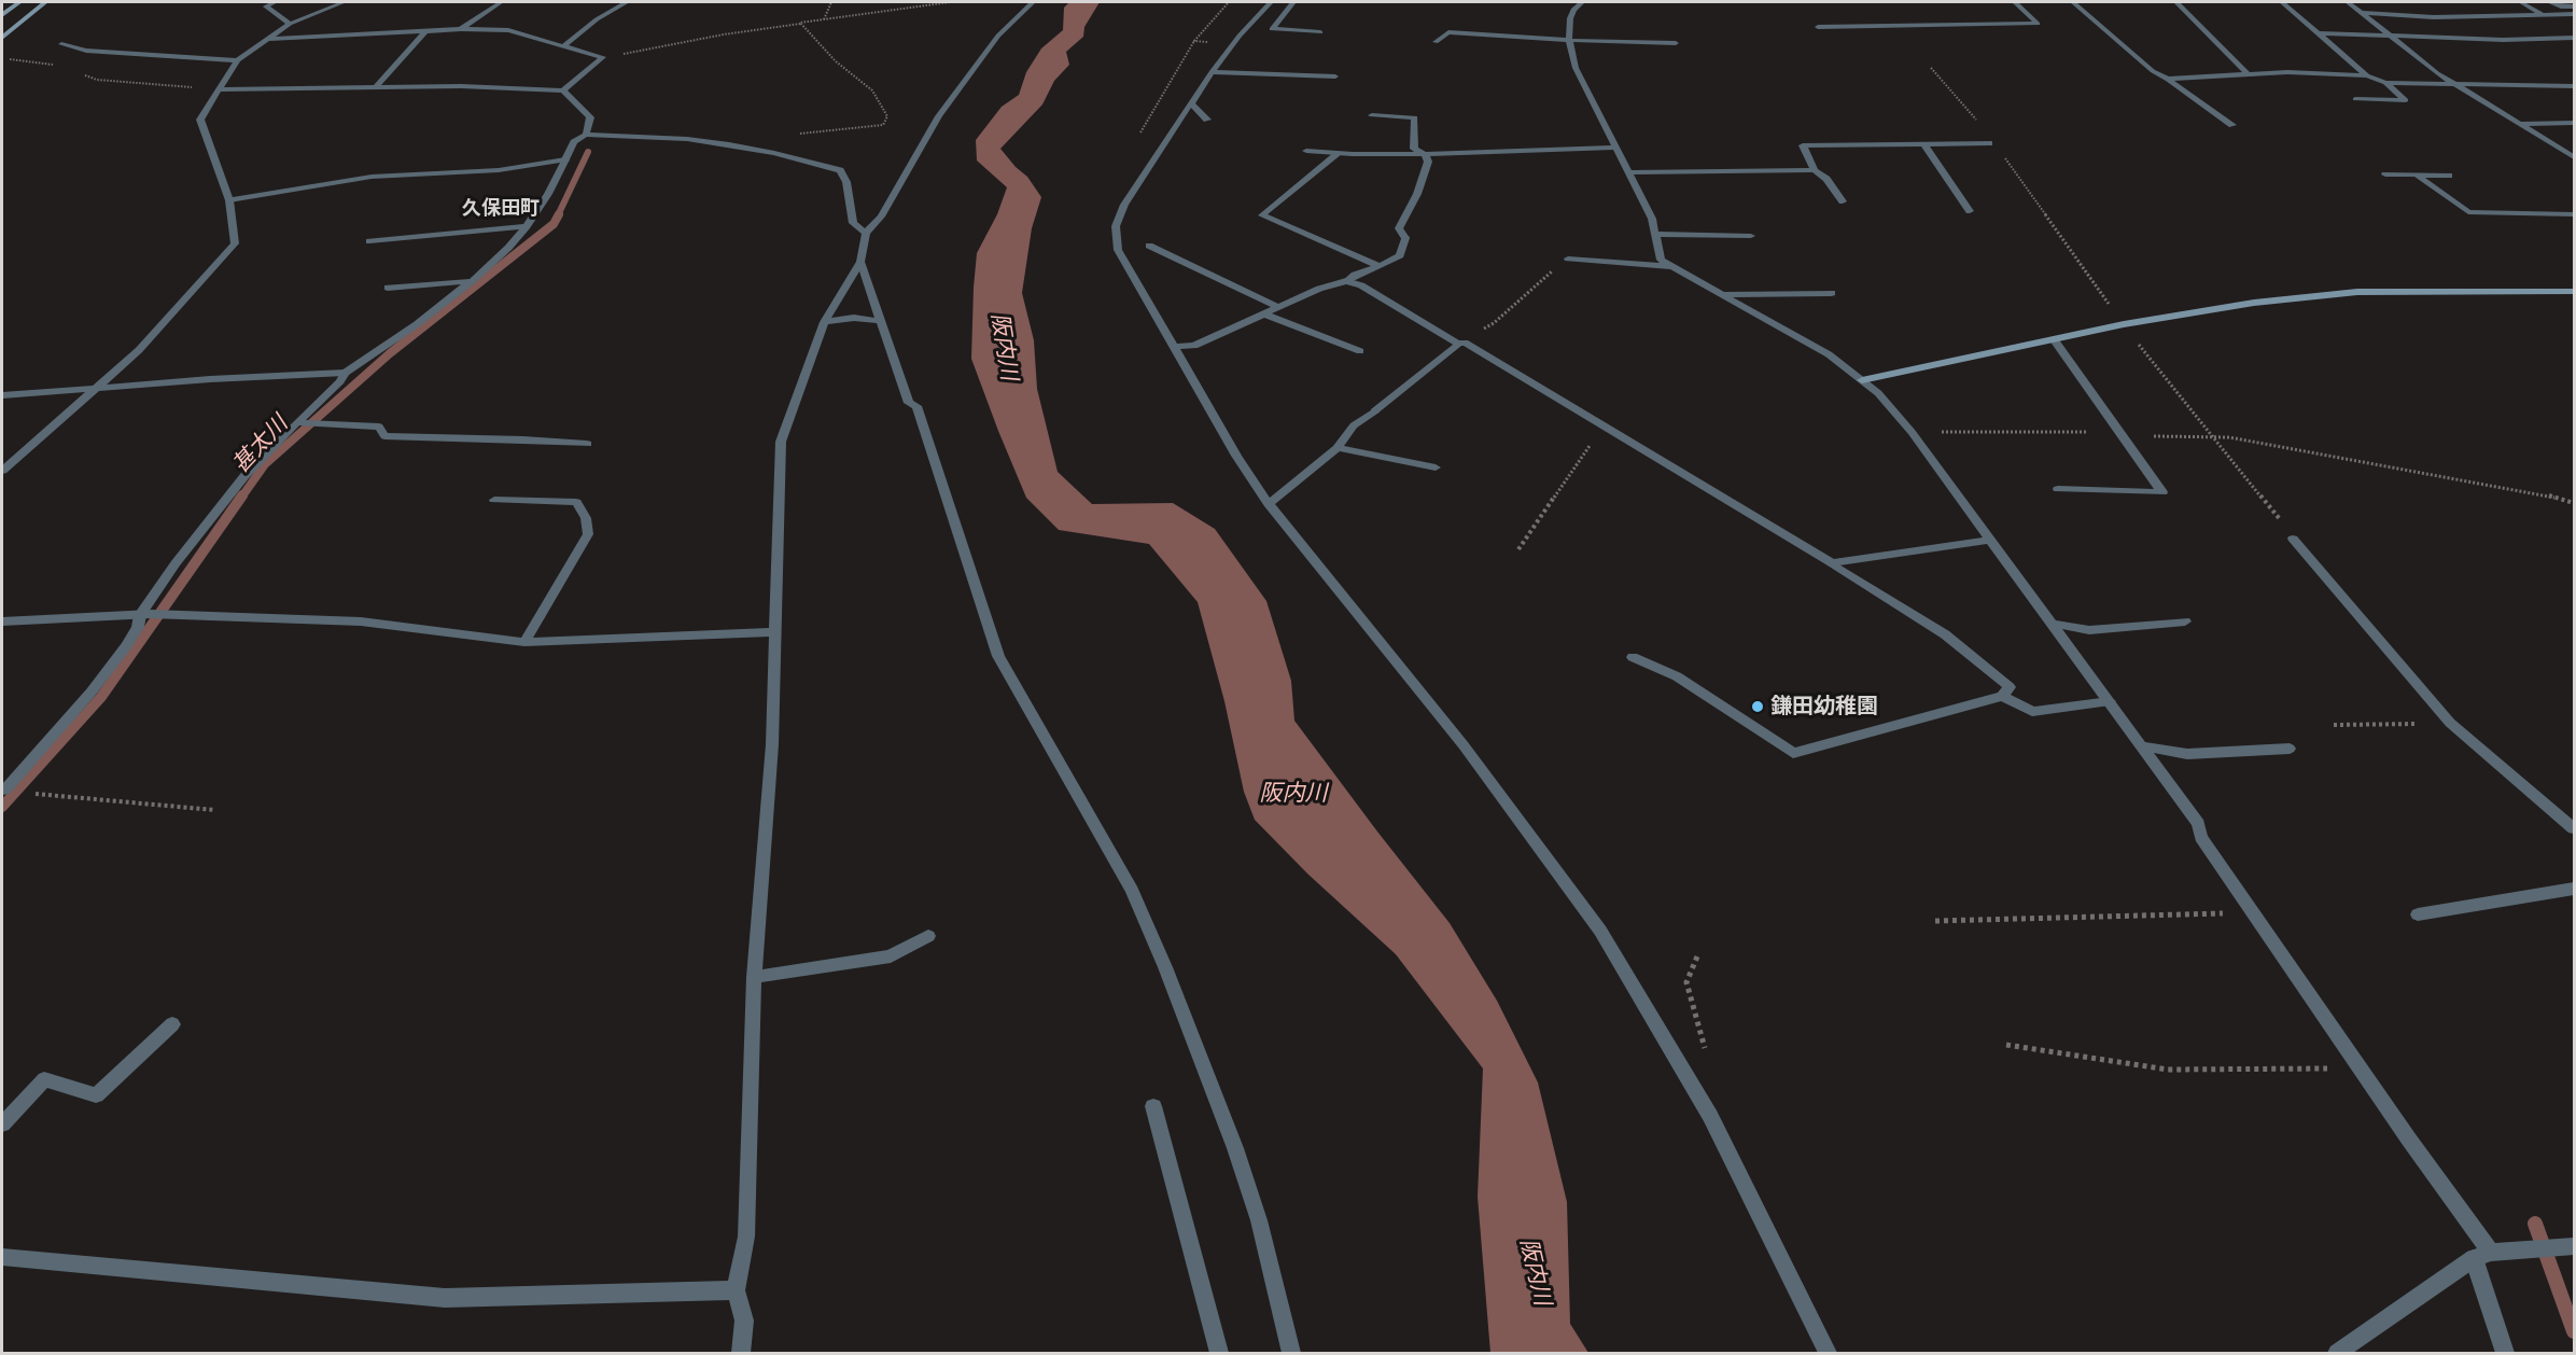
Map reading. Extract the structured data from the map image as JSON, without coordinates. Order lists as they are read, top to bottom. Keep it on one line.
{"districts":["久保田町"],"water":["阪内川","甚太川"],"places":["鎌田幼稚園"]}
